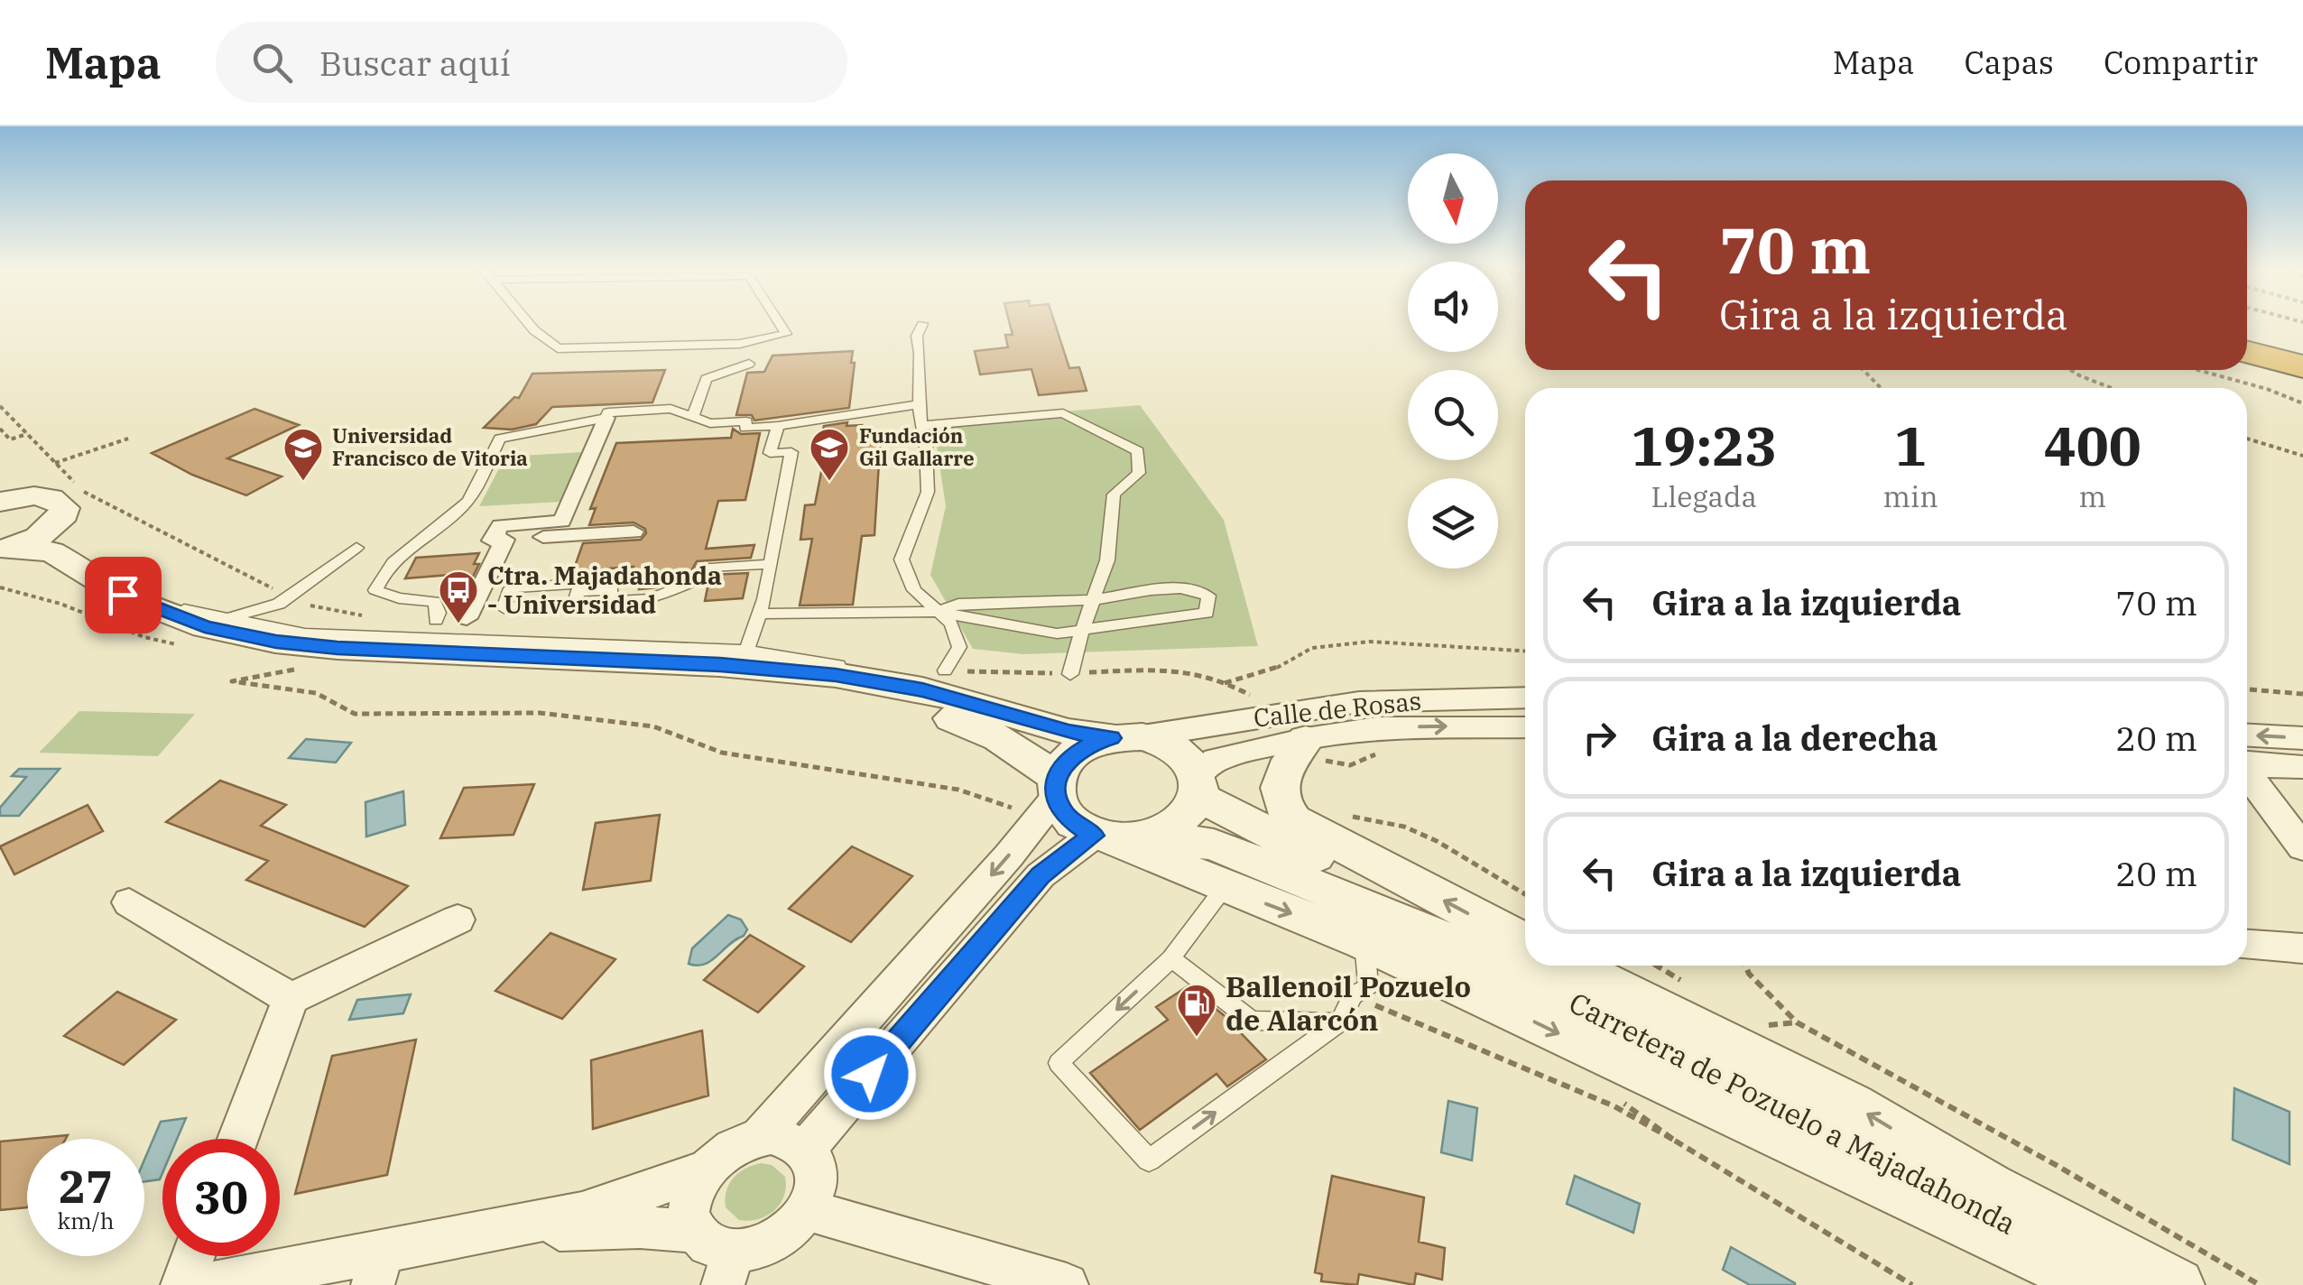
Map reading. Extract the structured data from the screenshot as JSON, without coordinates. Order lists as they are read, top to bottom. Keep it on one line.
{"streets":{"street":["Calle de Rosas","Carretera de Pozuelo a Majadahonda"]},"crossings":[["Calle de Rosas","Carretera de Pozuelo a Majadahonda"]],"places":{"school or university":["Universidad Francisco de Vitoria","Fundación Gil Gallarre"],"bus stop":["Ctra. Majadahonda - Universidad"],"fuel station":["Ballenoil Pozuelo de Alarcón"]},"north":"bottom","page":{"header":"Mapa","search":"Buscar aquí","nav":["Mapa","Capas","Compartir"],"turn":["70 m","Gira a la izquierda"],"eta":["19:23","Llegada","1","min","400","m"],"list":[{"name":"Gira a la izquierda","value":"70 m"},{"name":"Gira a la derecha","value":"20 m"},{"name":"Gira a la izquierda","value":"20 m"}],"speed":"27 km/h","limit":"30"}}
